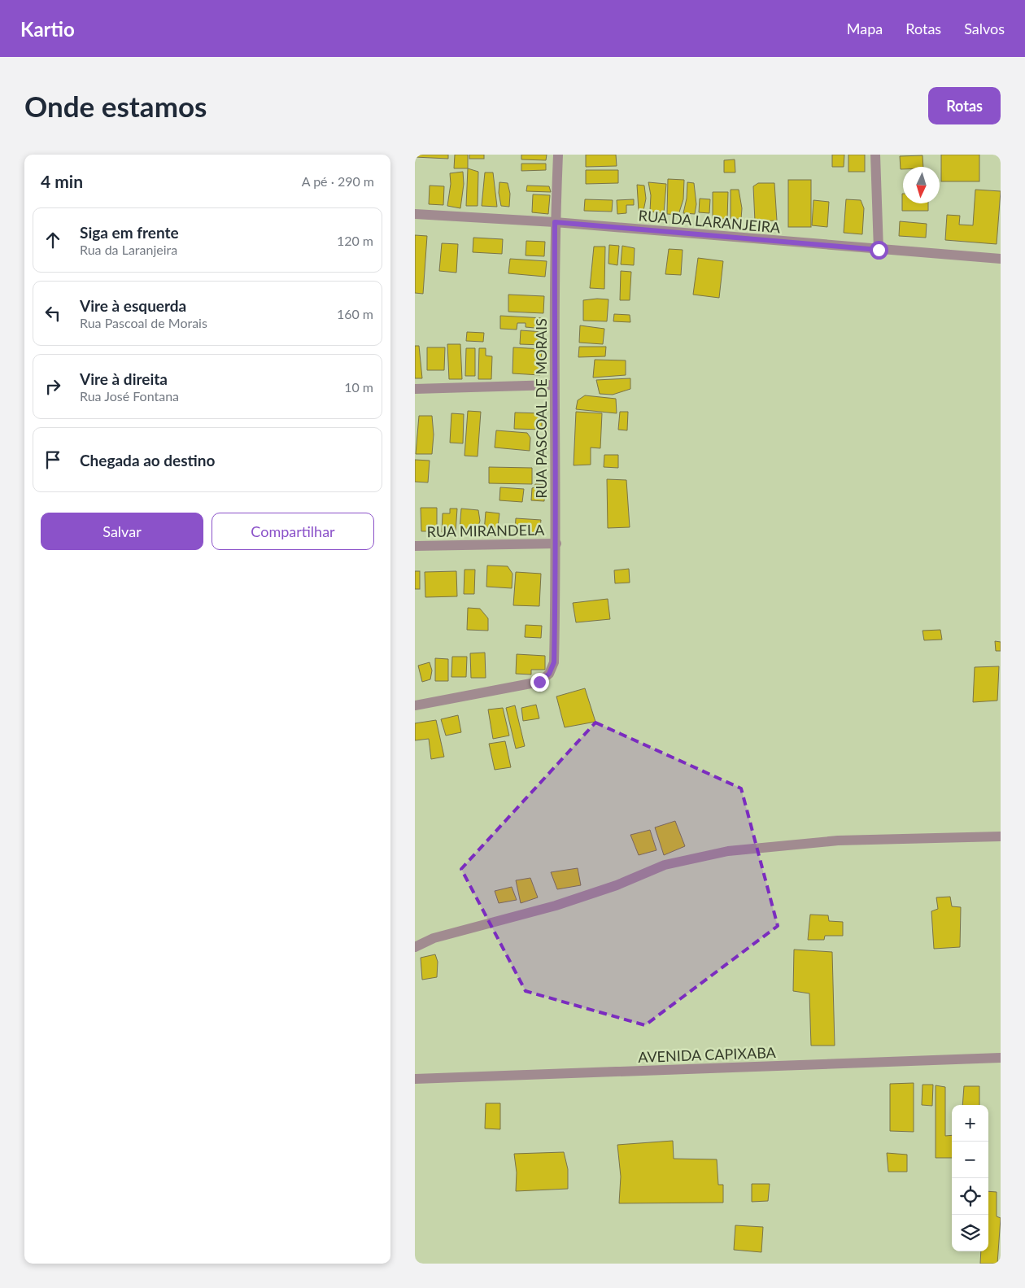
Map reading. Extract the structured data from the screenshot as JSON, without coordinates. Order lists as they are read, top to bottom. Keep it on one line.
{"streets":{"street":["RUA DA LARANJEIRA","RUA PASCOAL DE MORAIS","RUA MIRANDELA","AVENIDA CAPIXABA"]},"crossings":[["RUA DA LARANJEIRA","RUA PASCOAL DE MORAIS"],["RUA PASCOAL DE MORAIS","RUA MIRANDELA"]],"north":"bottom","page":{"header":"Kartio","nav":["Mapa","Rotas","Salvos"],"buttons":["Rotas",["Salvar","Compartilhar"]],"title":"Onde estamos","heading":["4 min","A pé · 290 m"],"list":[["Siga em frente","Rua da Laranjeira","120 m"],["Vire à esquerda","Rua Pascoal de Morais","160 m"],["Vire à direita","Rua José Fontana","10 m"],"Chegada ao destino"],"map_buttons":["+","−"]}}
